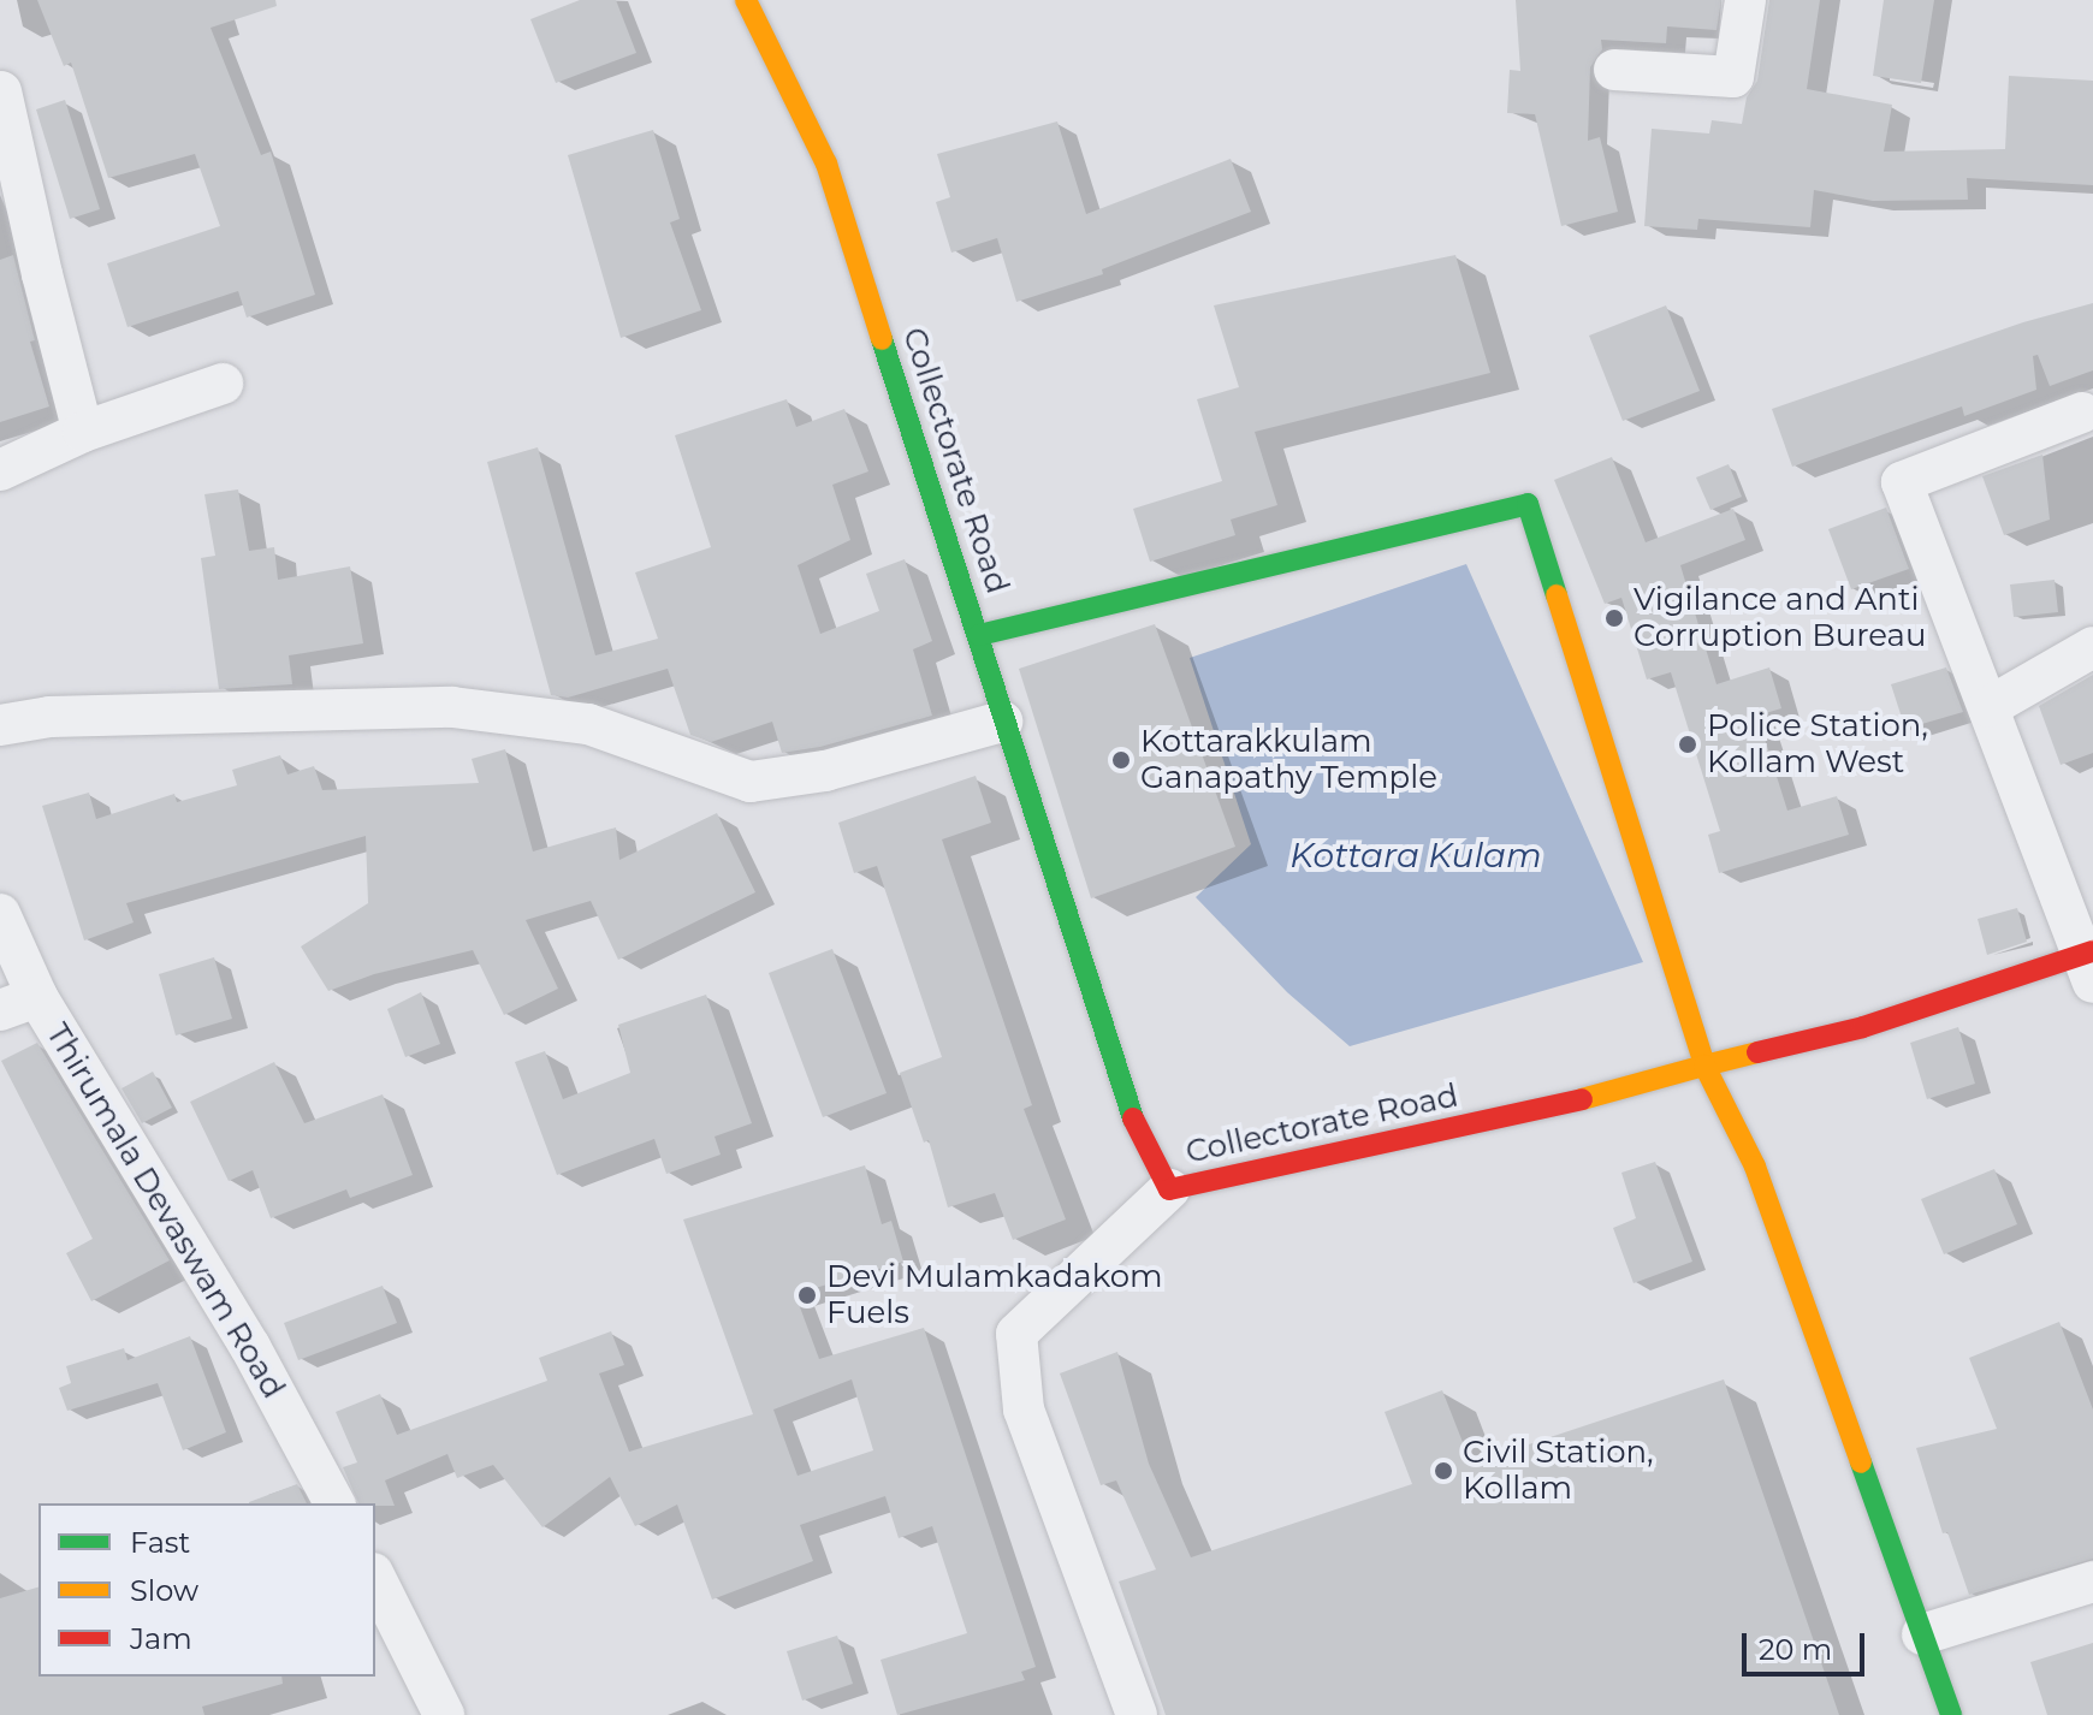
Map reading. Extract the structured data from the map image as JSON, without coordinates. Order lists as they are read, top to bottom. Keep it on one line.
{"streets":{"main road":["Collectorate Road"],"street":["Thirumala Devaswam Road"]},"water":["Kottara Kulam"],"places":["Vigilance and Anti Corruption Bureau","Police Station, Kollam West","Kottarakkulam Ganapathy Temple","Devi Mulamkadakom Fuels","Civil Station, Kollam"],"legend":["Fast","Slow","Jam"],"scale_bar":"20 m"}
